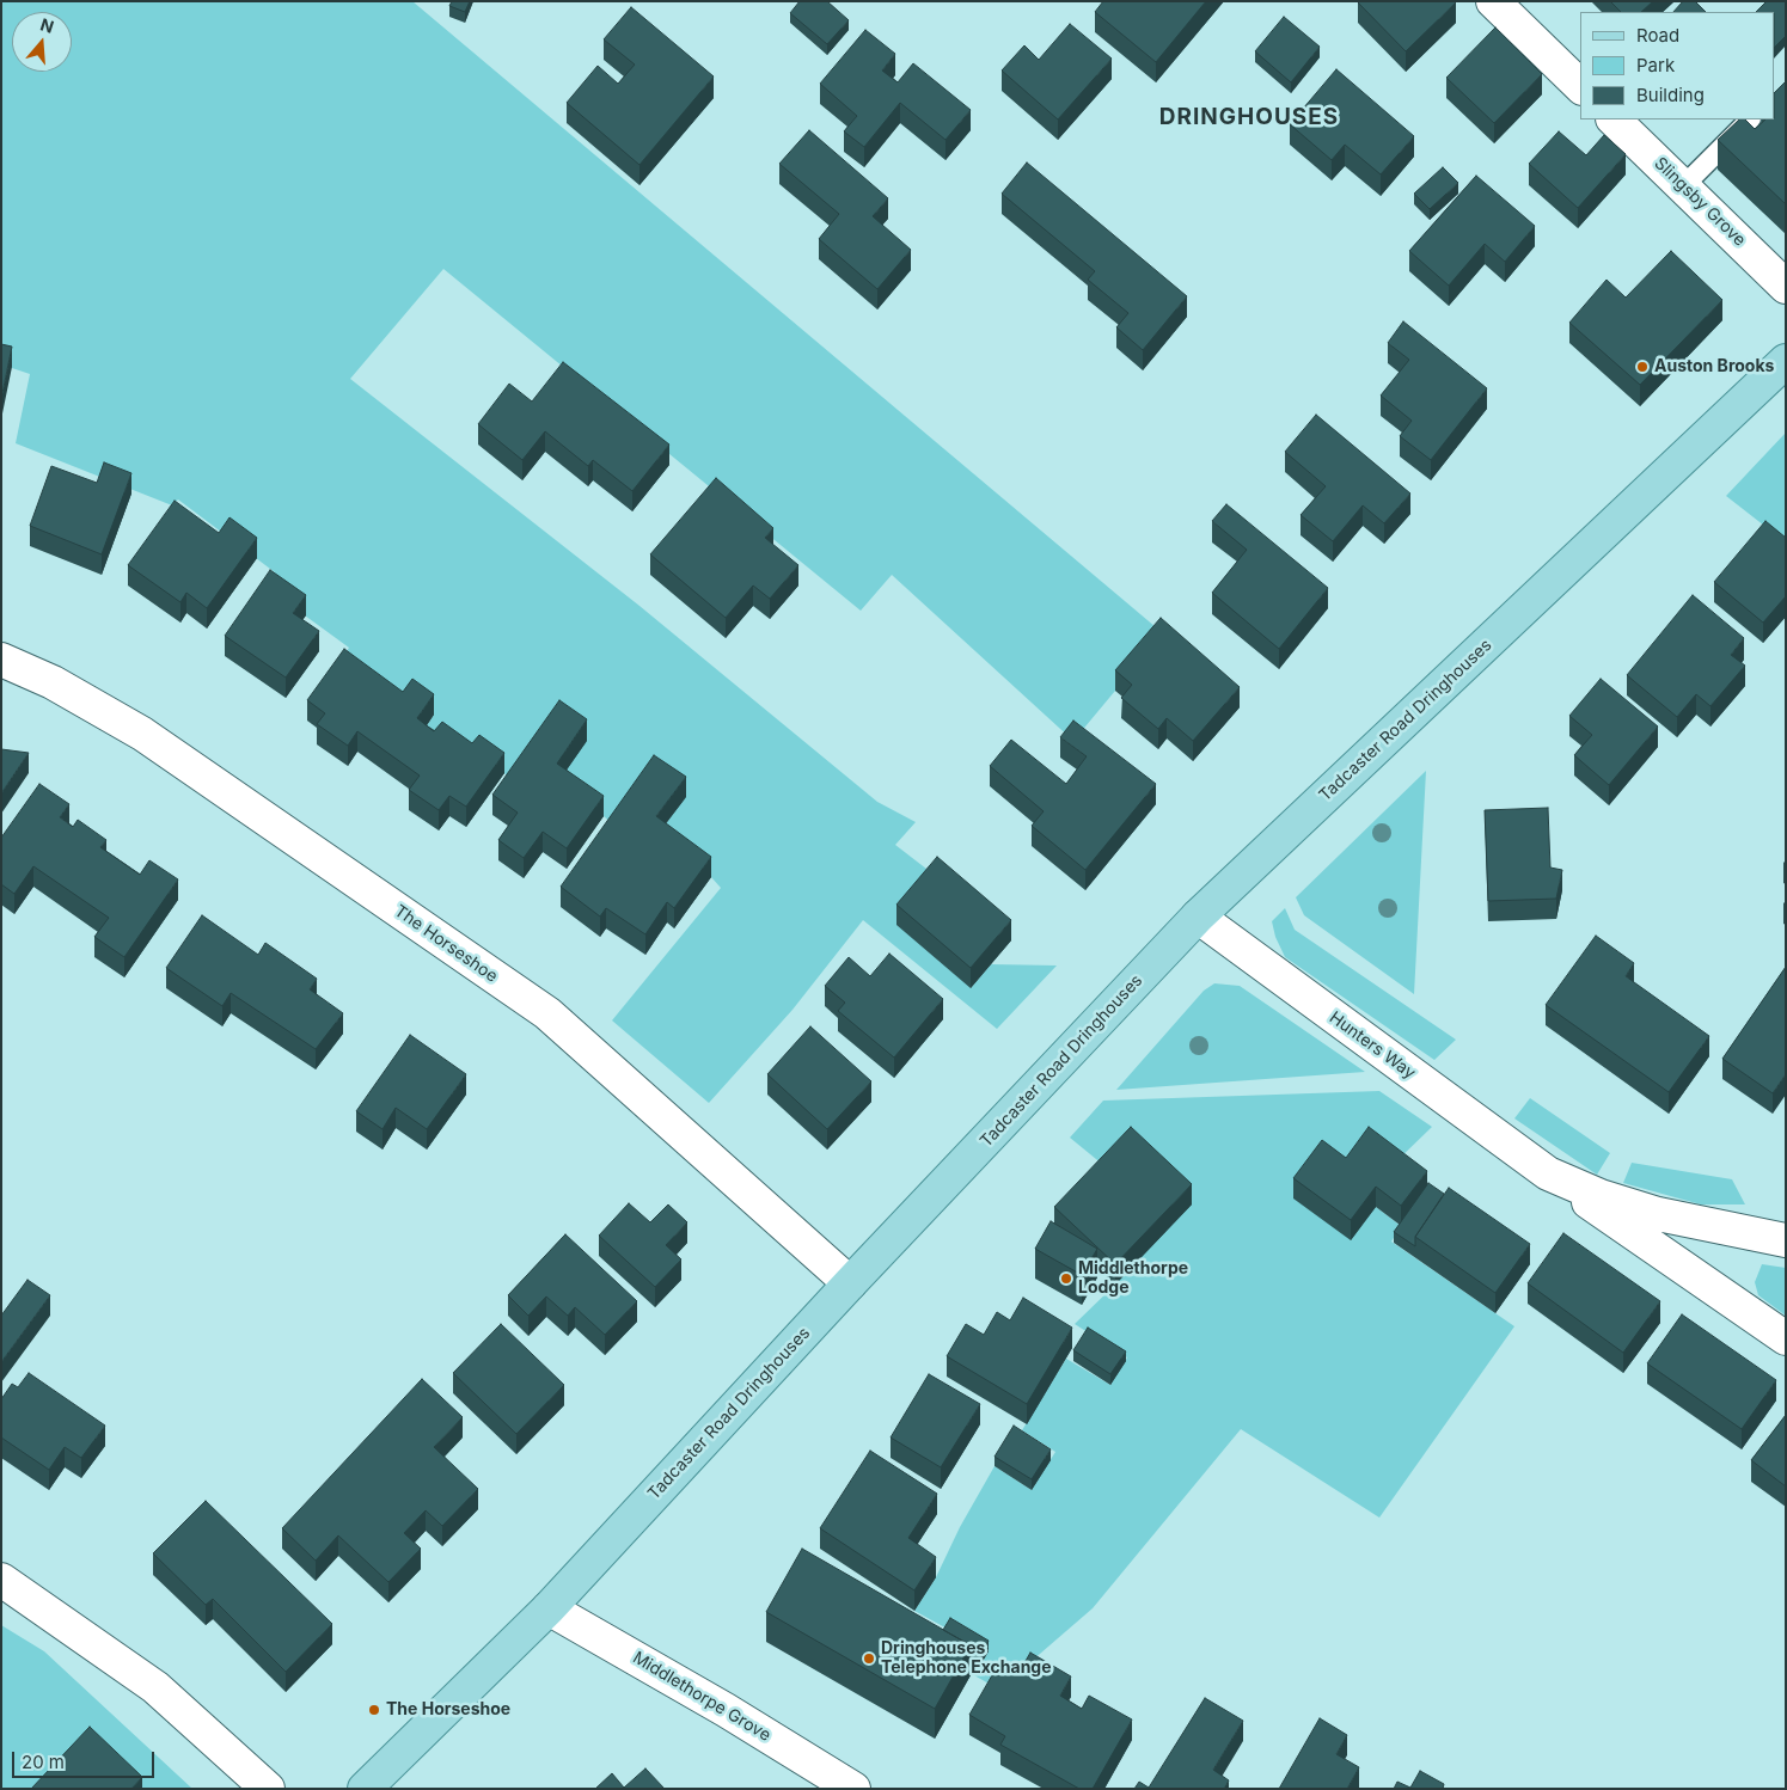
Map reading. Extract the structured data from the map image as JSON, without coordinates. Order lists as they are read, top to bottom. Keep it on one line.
{"streets":{"main road":["Tadcaster Road Dringhouses"],"street":["Slingsby Grove","The Horseshoe","Hunters Way","Middlethorpe Grove"]},"crossings":[["Tadcaster Road Dringhouses","The Horseshoe"],["Tadcaster Road Dringhouses","Hunters Way"],["Tadcaster Road Dringhouses","Middlethorpe Grove"]],"districts":["DRINGHOUSES"],"places":["Auston Brooks","Middlethorpe Lodge","Dringhouses Telephone Exchange","The Horseshoe"],"legend":["Road","Park","Building"],"scale_bar":"20 m","north":"top"}
